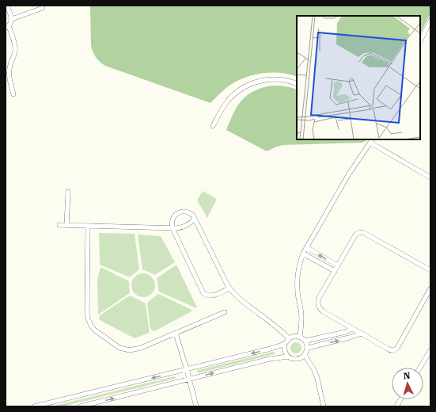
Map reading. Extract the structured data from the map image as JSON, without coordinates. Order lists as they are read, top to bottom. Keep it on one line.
{"north":"top"}
